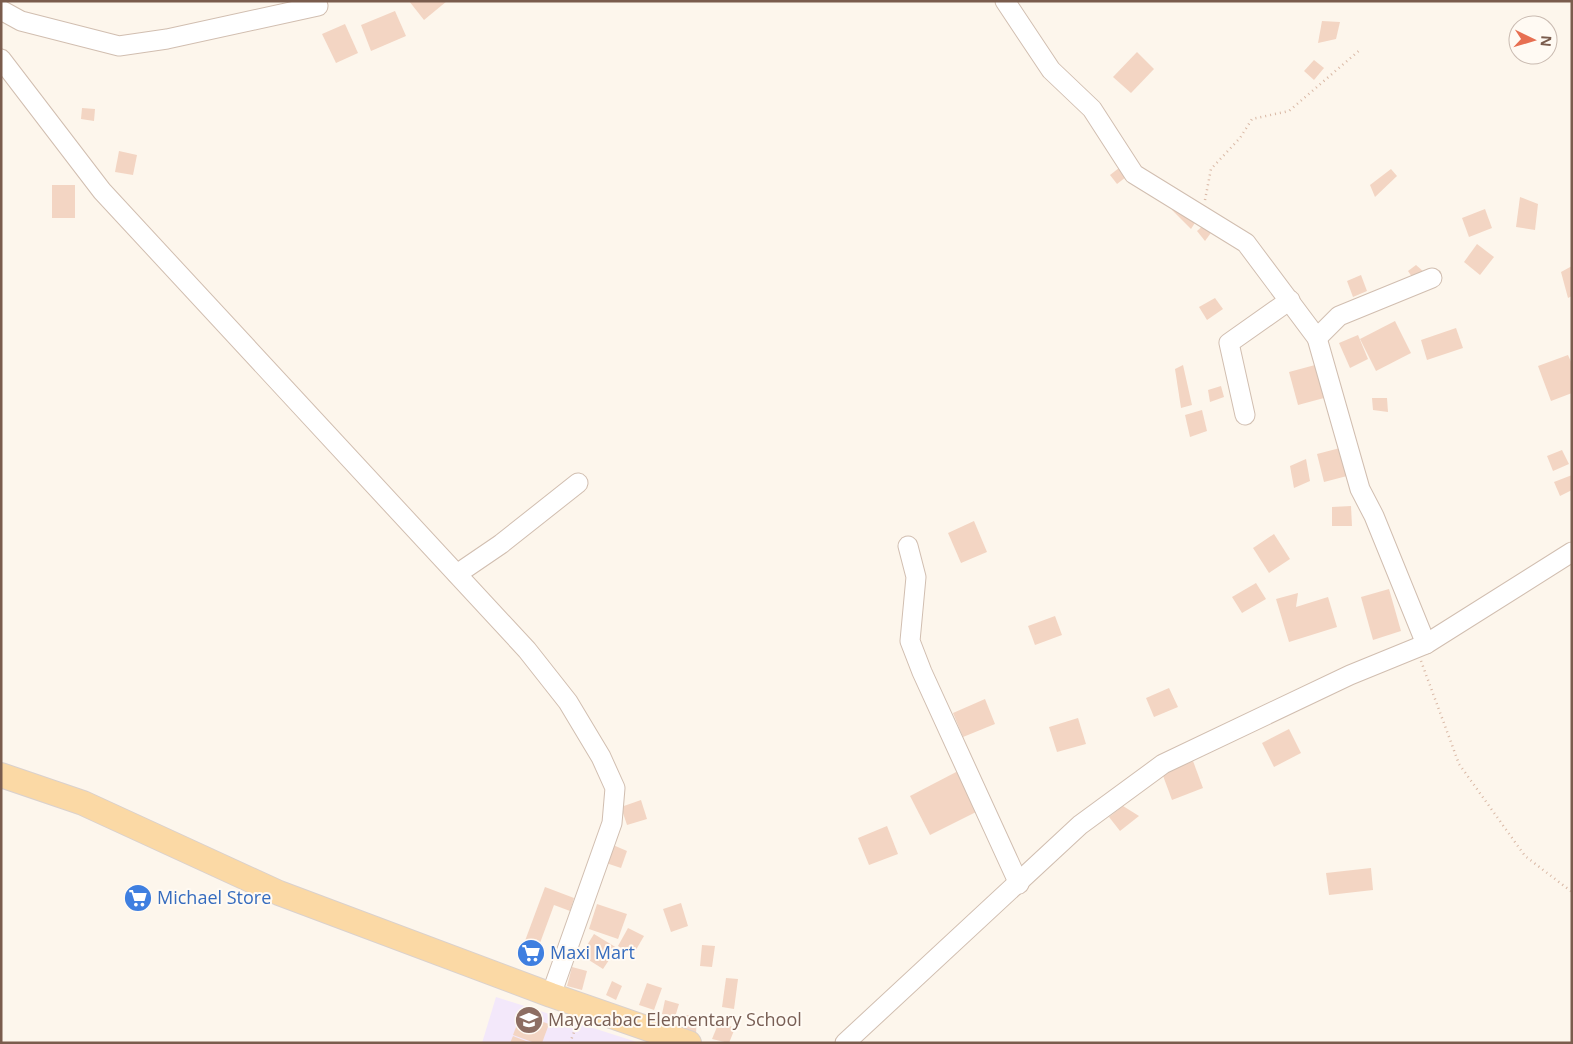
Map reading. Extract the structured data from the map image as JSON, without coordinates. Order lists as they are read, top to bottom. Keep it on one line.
{"places":{"supermarket":["Michael Store","Maxi Mart"],"school or university":["Mayacabac Elementary School"]},"north":"right"}
